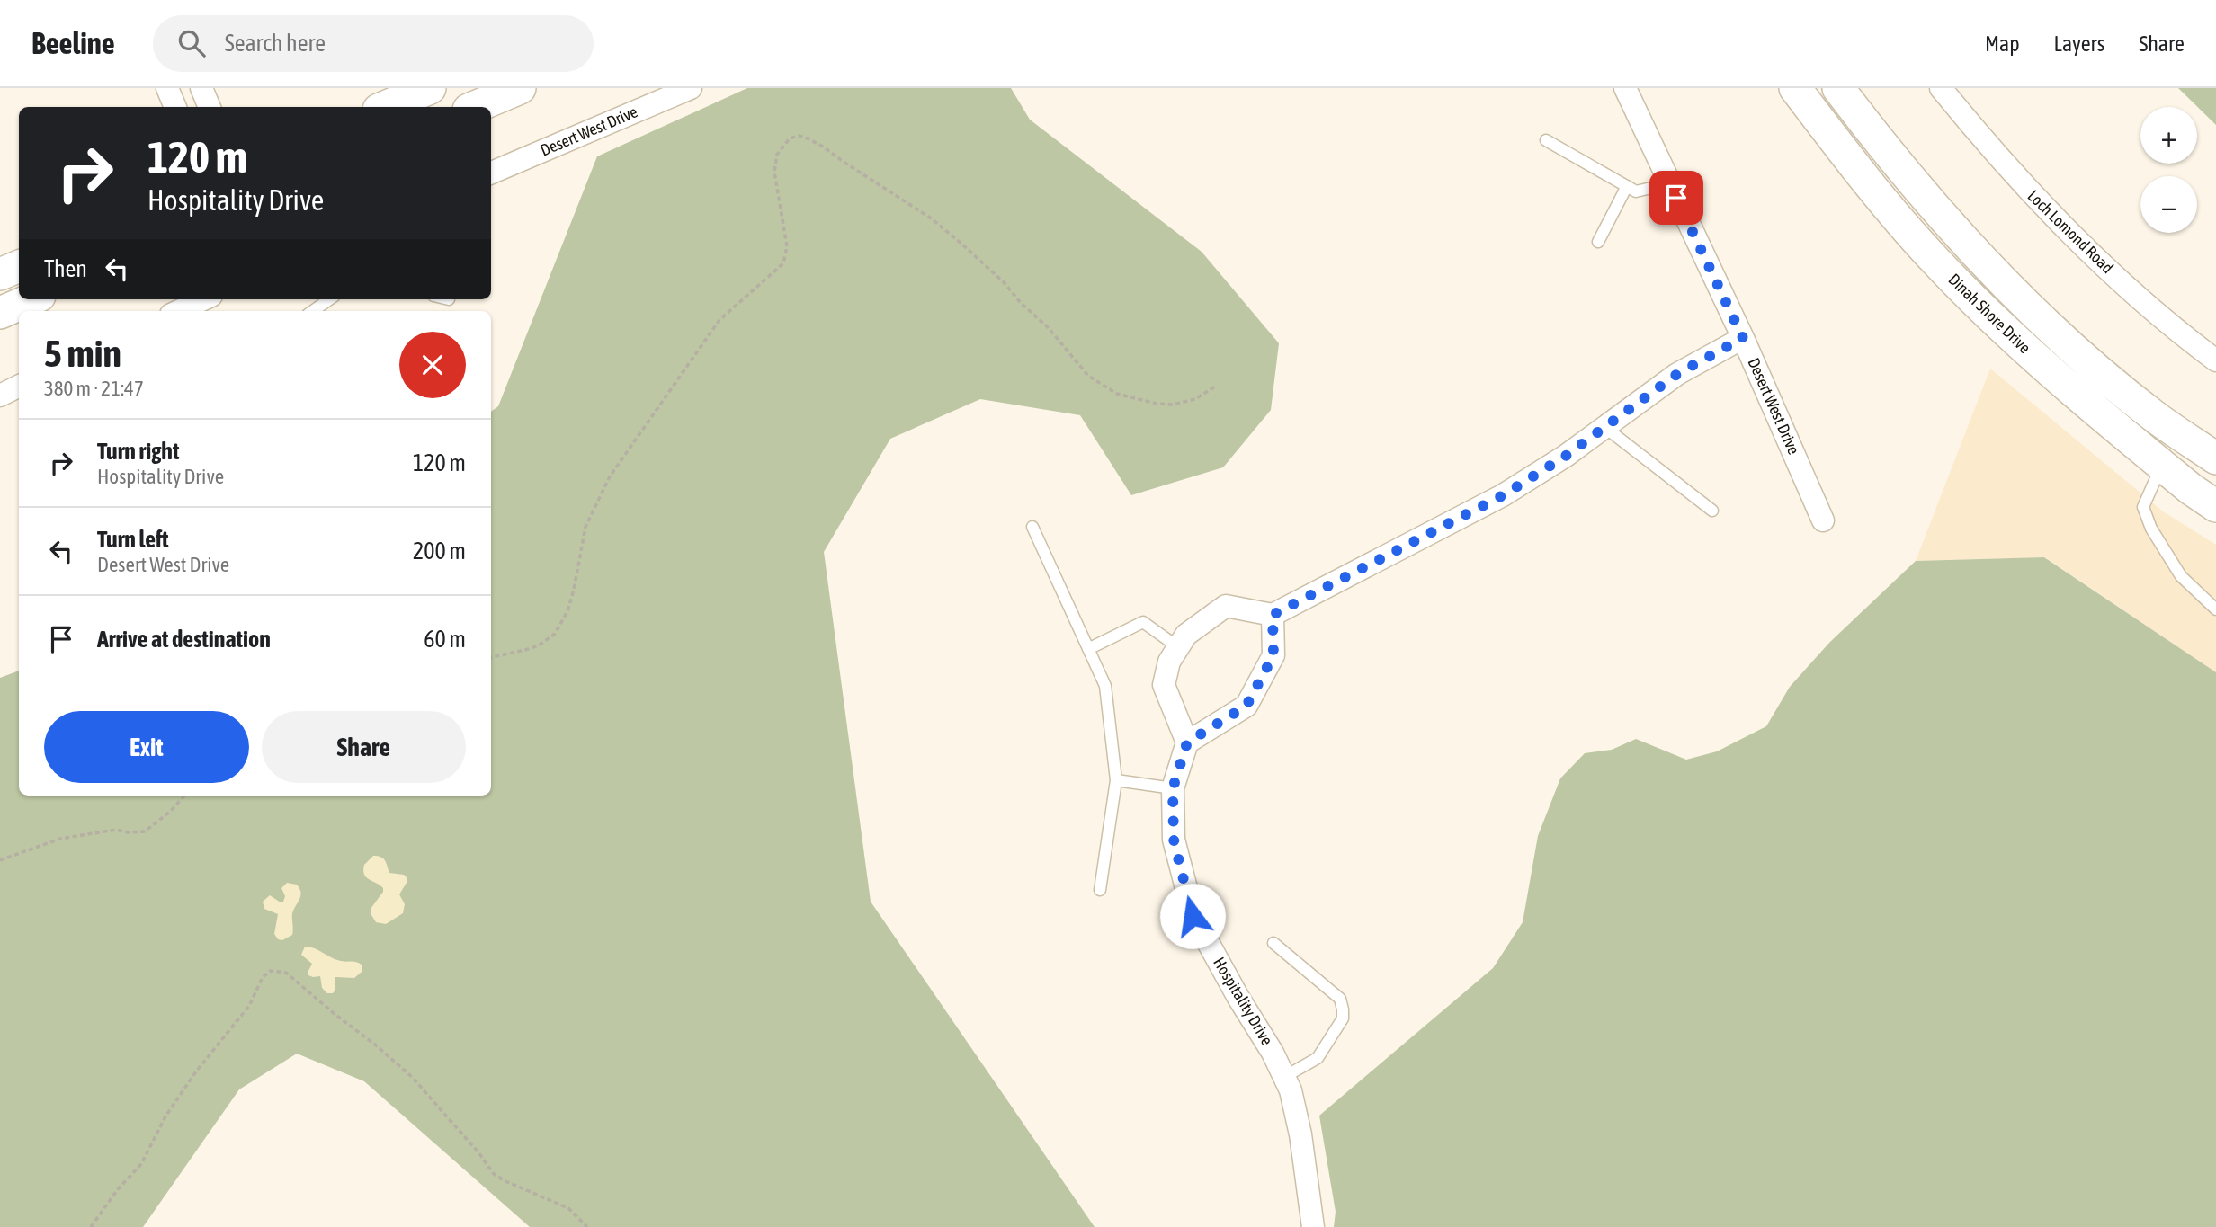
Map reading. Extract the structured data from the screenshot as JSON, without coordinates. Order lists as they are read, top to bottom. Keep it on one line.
{"streets":{"main road":["Dinah Shore Drive"],"street":["Desert West Drive","Loch Lomond Road","Hospitality Drive"]},"page":{"header":"Beeline","search":"Search here","nav":["Map","Layers","Share"],"map_buttons":["+","−"],"turn":["120 m","Hospitality Drive"],"then":"Then","heading":["5 min","380 m · 21:47"],"list":[{"name":"Turn right","note":"Hospitality Drive","value":"120 m"},{"name":"Turn left","note":"Desert West Drive","value":"200 m"},{"name":"Arrive at destination","value":"60 m"}],"buttons":["Exit","Share"]}}
